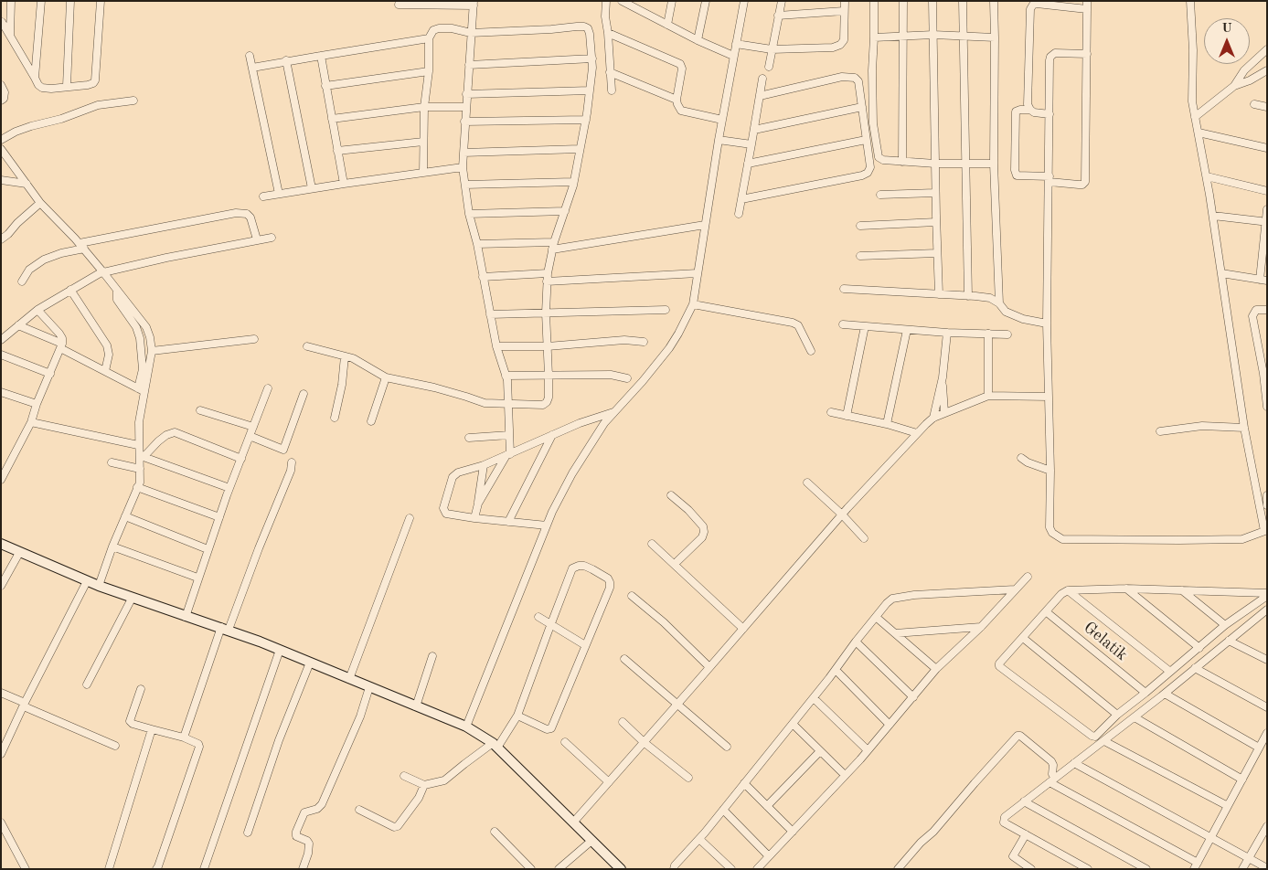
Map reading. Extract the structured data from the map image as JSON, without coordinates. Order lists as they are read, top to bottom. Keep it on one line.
{"streets":{"street":["Gelatik"]},"north":"top"}
